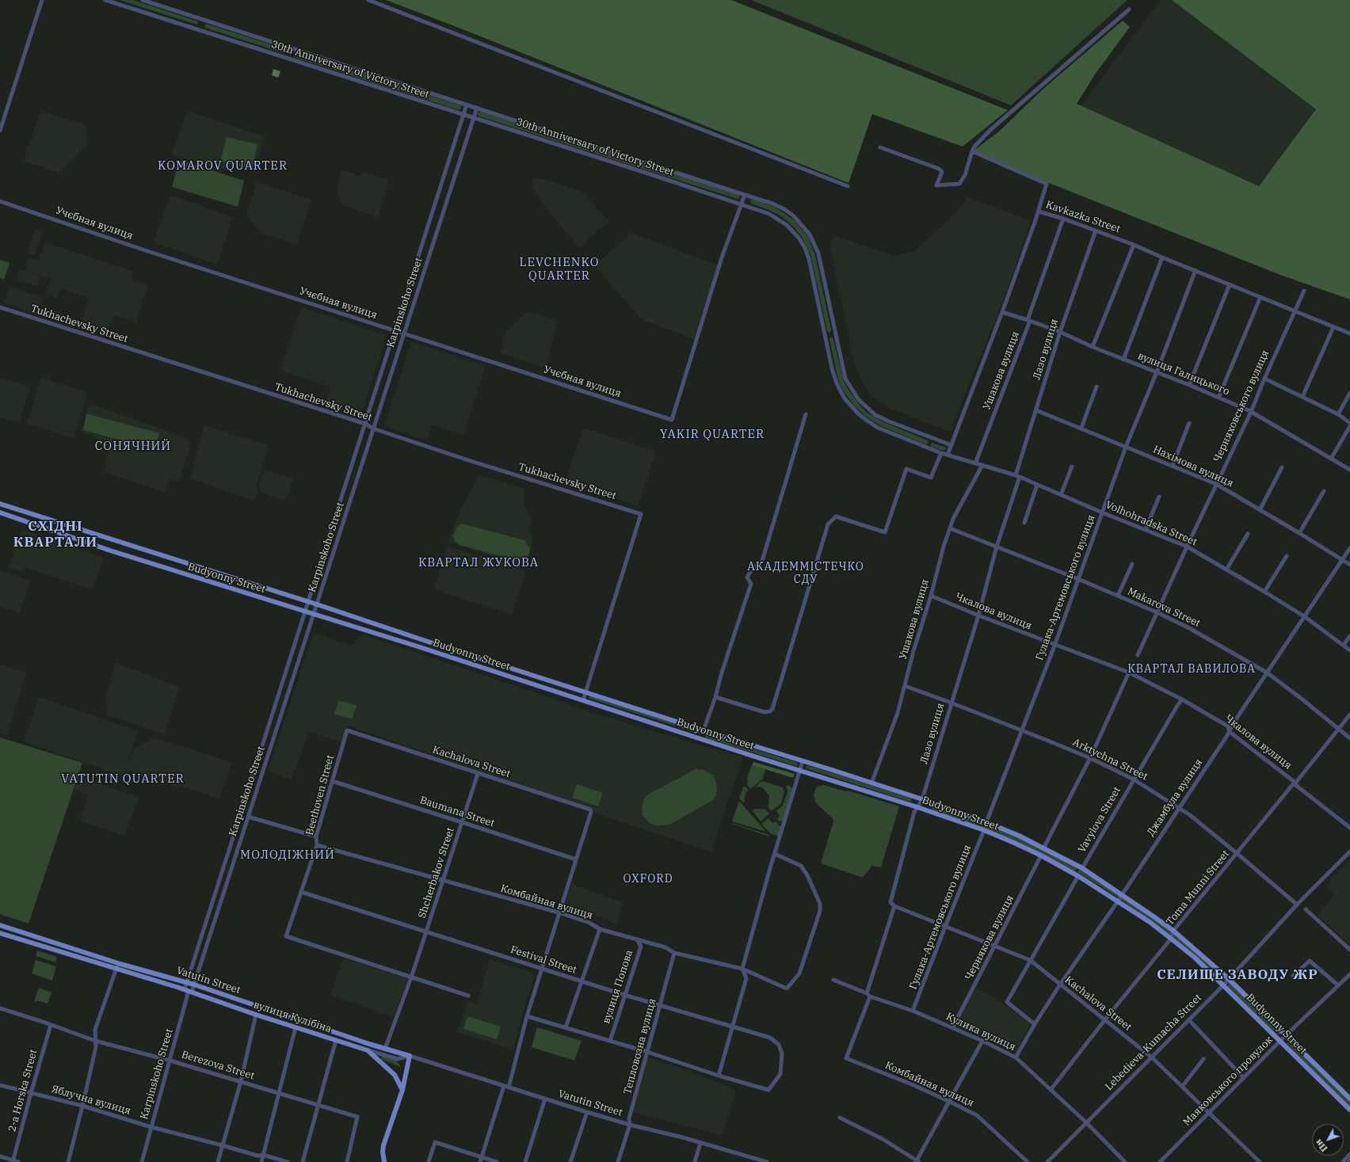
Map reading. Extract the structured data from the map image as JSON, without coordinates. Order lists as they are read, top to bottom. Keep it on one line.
{"streets":{"main road":["Budyonny Street","Vatutin Street","вулиця Кулібіна"],"street":["30th Anniversary of Victory Street","Kavkazka Street","Учєбная вулиця","Karpinskoho Street","Tukhachevsky Street","Лазо вулиця","Ушакова вулиця","вулиця Галицького","Черняховського вулиця","Нахімова вулиця","Volhohradska Street","Гулака-Артемовського вулиця","Makarova Street","Чкалова вулиця","Arktychna Street","Kachalova Street","Beethoven Street","Джамбула вулиця","Baumana Street","Vavylova Street","Shcherbakov Street","Toma Munni Street","Комбайная вулиця","Чернякова вулиця","Festival Street","вулиця Попова","Кулика вулиця","Lebedieva-Kumacha Street","Тепловозна вулиця","Berezova Street","Маяковського провулок","2-a Horska Street","Яблучна вулиця"]},"crossings":[["30th Anniversary of Victory Street","Учєбная вулиця"],["30th Anniversary of Victory Street","Karpinskoho Street"],["30th Anniversary of Victory Street","Volhohradska Street"],["Kavkazka Street","Лазо вулиця"],["Kavkazka Street","Ушакова вулиця"],["Kavkazka Street","Черняховського вулиця"],["Kavkazka Street","Гулака-Артемовського вулиця"],["Учєбная вулиця","Karpinskoho Street"],["Karpinskoho Street","Tukhachevsky Street"],["Karpinskoho Street","Budyonny Street"],["Karpinskoho Street","Vatutin Street"],["Karpinskoho Street","вулиця Кулібіна"],["Karpinskoho Street","Berezova Street"],["Karpinskoho Street","Яблучна вулиця"],["Tukhachevsky Street","Budyonny Street"],["Лазо вулиця","вулиця Галицького"],["Лазо вулиця","Нахімова вулиця"],["Лазо вулиця","Volhohradska Street"],["Лазо вулиця","Budyonny Street"],["Лазо вулиця","Makarova Street"],["Лазо вулиця","Чкалова вулиця"],["Лазо вулиця","Arktychna Street"],["Лазо вулиця","Kachalova Street"],["Лазо вулиця","Кулика вулиця"],["Ушакова вулиця","вулиця Галицького"],["Ушакова вулиця","Volhohradska Street"],["Ушакова вулиця","Budyonny Street"],["Ушакова вулиця","Makarova Street"],["Ушакова вулиця","Чкалова вулиця"],["Ушакова вулиця","Arktychna Street"],["вулиця Галицького","Черняховського вулиця"],["вулиця Галицького","Гулака-Артемовського вулиця"],["Черняховського вулиця","Нахімова вулиця"],["Черняховського вулиця","Volhohradska Street"],["Нахімова вулиця","Гулака-Артемовського вулиця"],["Нахімова вулиця","Джамбула вулиця"],["Volhohradska Street","Гулака-Артемовського вулиця"],["Volhohradska Street","Джамбула вулиця"],["Budyonny Street","Гулака-Артемовського вулиця"],["Budyonny Street","Джамбула вулиця"],["Budyonny Street","Vavylova Street"],["Budyonny Street","Toma Munni Street"],["Budyonny Street","Чернякова вулиця"],["Budyonny Street","Lebedieva-Kumacha Street"],["Budyonny Street","Маяковського провулок"],["Гулака-Артемовського вулиця","Makarova Street"],["Гулака-Артемовського вулиця","Чкалова вулиця"],["Гулака-Артемовського вулиця","Arktychna Street"],["Гулака-Артемовського вулиця","Kachalova Street"],["Гулака-Артемовського вулиця","Кулика вулиця"],["Makarova Street","Джамбула вулиця"],["Makarova Street","Toma Munni Street"],["Чкалова вулиця","Джамбула вулиця"],["Чкалова вулиця","Vavylova Street"],["Чкалова вулиця","Toma Munni Street"],["Arktychna Street","Джамбула вулиця"],["Arktychna Street","Vavylova Street"],["Arktychna Street","Toma Munni Street"],["Arktychna Street","Lebedieva-Kumacha Street"],["Kachalova Street","Beethoven Street"],["Kachalova Street","Джамбула вулиця"],["Kachalova Street","Baumana Street"],["Kachalova Street","Shcherbakov Street"],["Kachalova Street","Toma Munni Street"],["Kachalova Street","Чернякова вулиця"],["Kachalova Street","Lebedieva-Kumacha Street"],["Kachalova Street","Маяковського провулок"],["Beethoven Street","Baumana Street"],["Beethoven Street","Shcherbakov Street"],["Beethoven Street","Комбайная вулиця"],["Beethoven Street","Festival Street"],["Джамбула вулиця","Кулика вулиця"],["Baumana Street","Shcherbakov Street"],["Shcherbakov Street","Комбайная вулиця"],["Shcherbakov Street","Festival Street"],["Shcherbakov Street","Vatutin Street"],["Toma Munni Street","Кулика вулиця"],["Комбайная вулиця","вулиця Попова"],["Комбайная вулиця","Кулика вулиця"],["Комбайная вулиця","Тепловозна вулиця"],["Чернякова вулиця","Кулика вулиця"],["Festival Street","вулиця Попова"],["Festival Street","Тепловозна вулиця"],["Vatutin Street","вулиця Кулібіна"],["Vatutin Street","Тепловозна вулиця"],["Кулика вулиця","Lebedieva-Kumacha Street"],["Berezova Street","2-a Horska Street"],["2-a Horska Street","Яблучна вулиця"]],"districts":["KOMAROV QUARTER","LEVCHENKO QUARTER","YAKIR QUARTER","СОНЯЧНИЙ","СХІДНІ КВАРТАЛИ","КВАРТАЛ ЖУКОВА","АКАДЕММІСТЕЧКО СДУ","КВАРТАЛ ВАВИЛОВА","VATUTIN QUARTER","МОЛОДІЖНИЙ","OXFORD","СЕЛИЩЕ ЗАВОДУ ЖР"],"north":"bottom left"}
